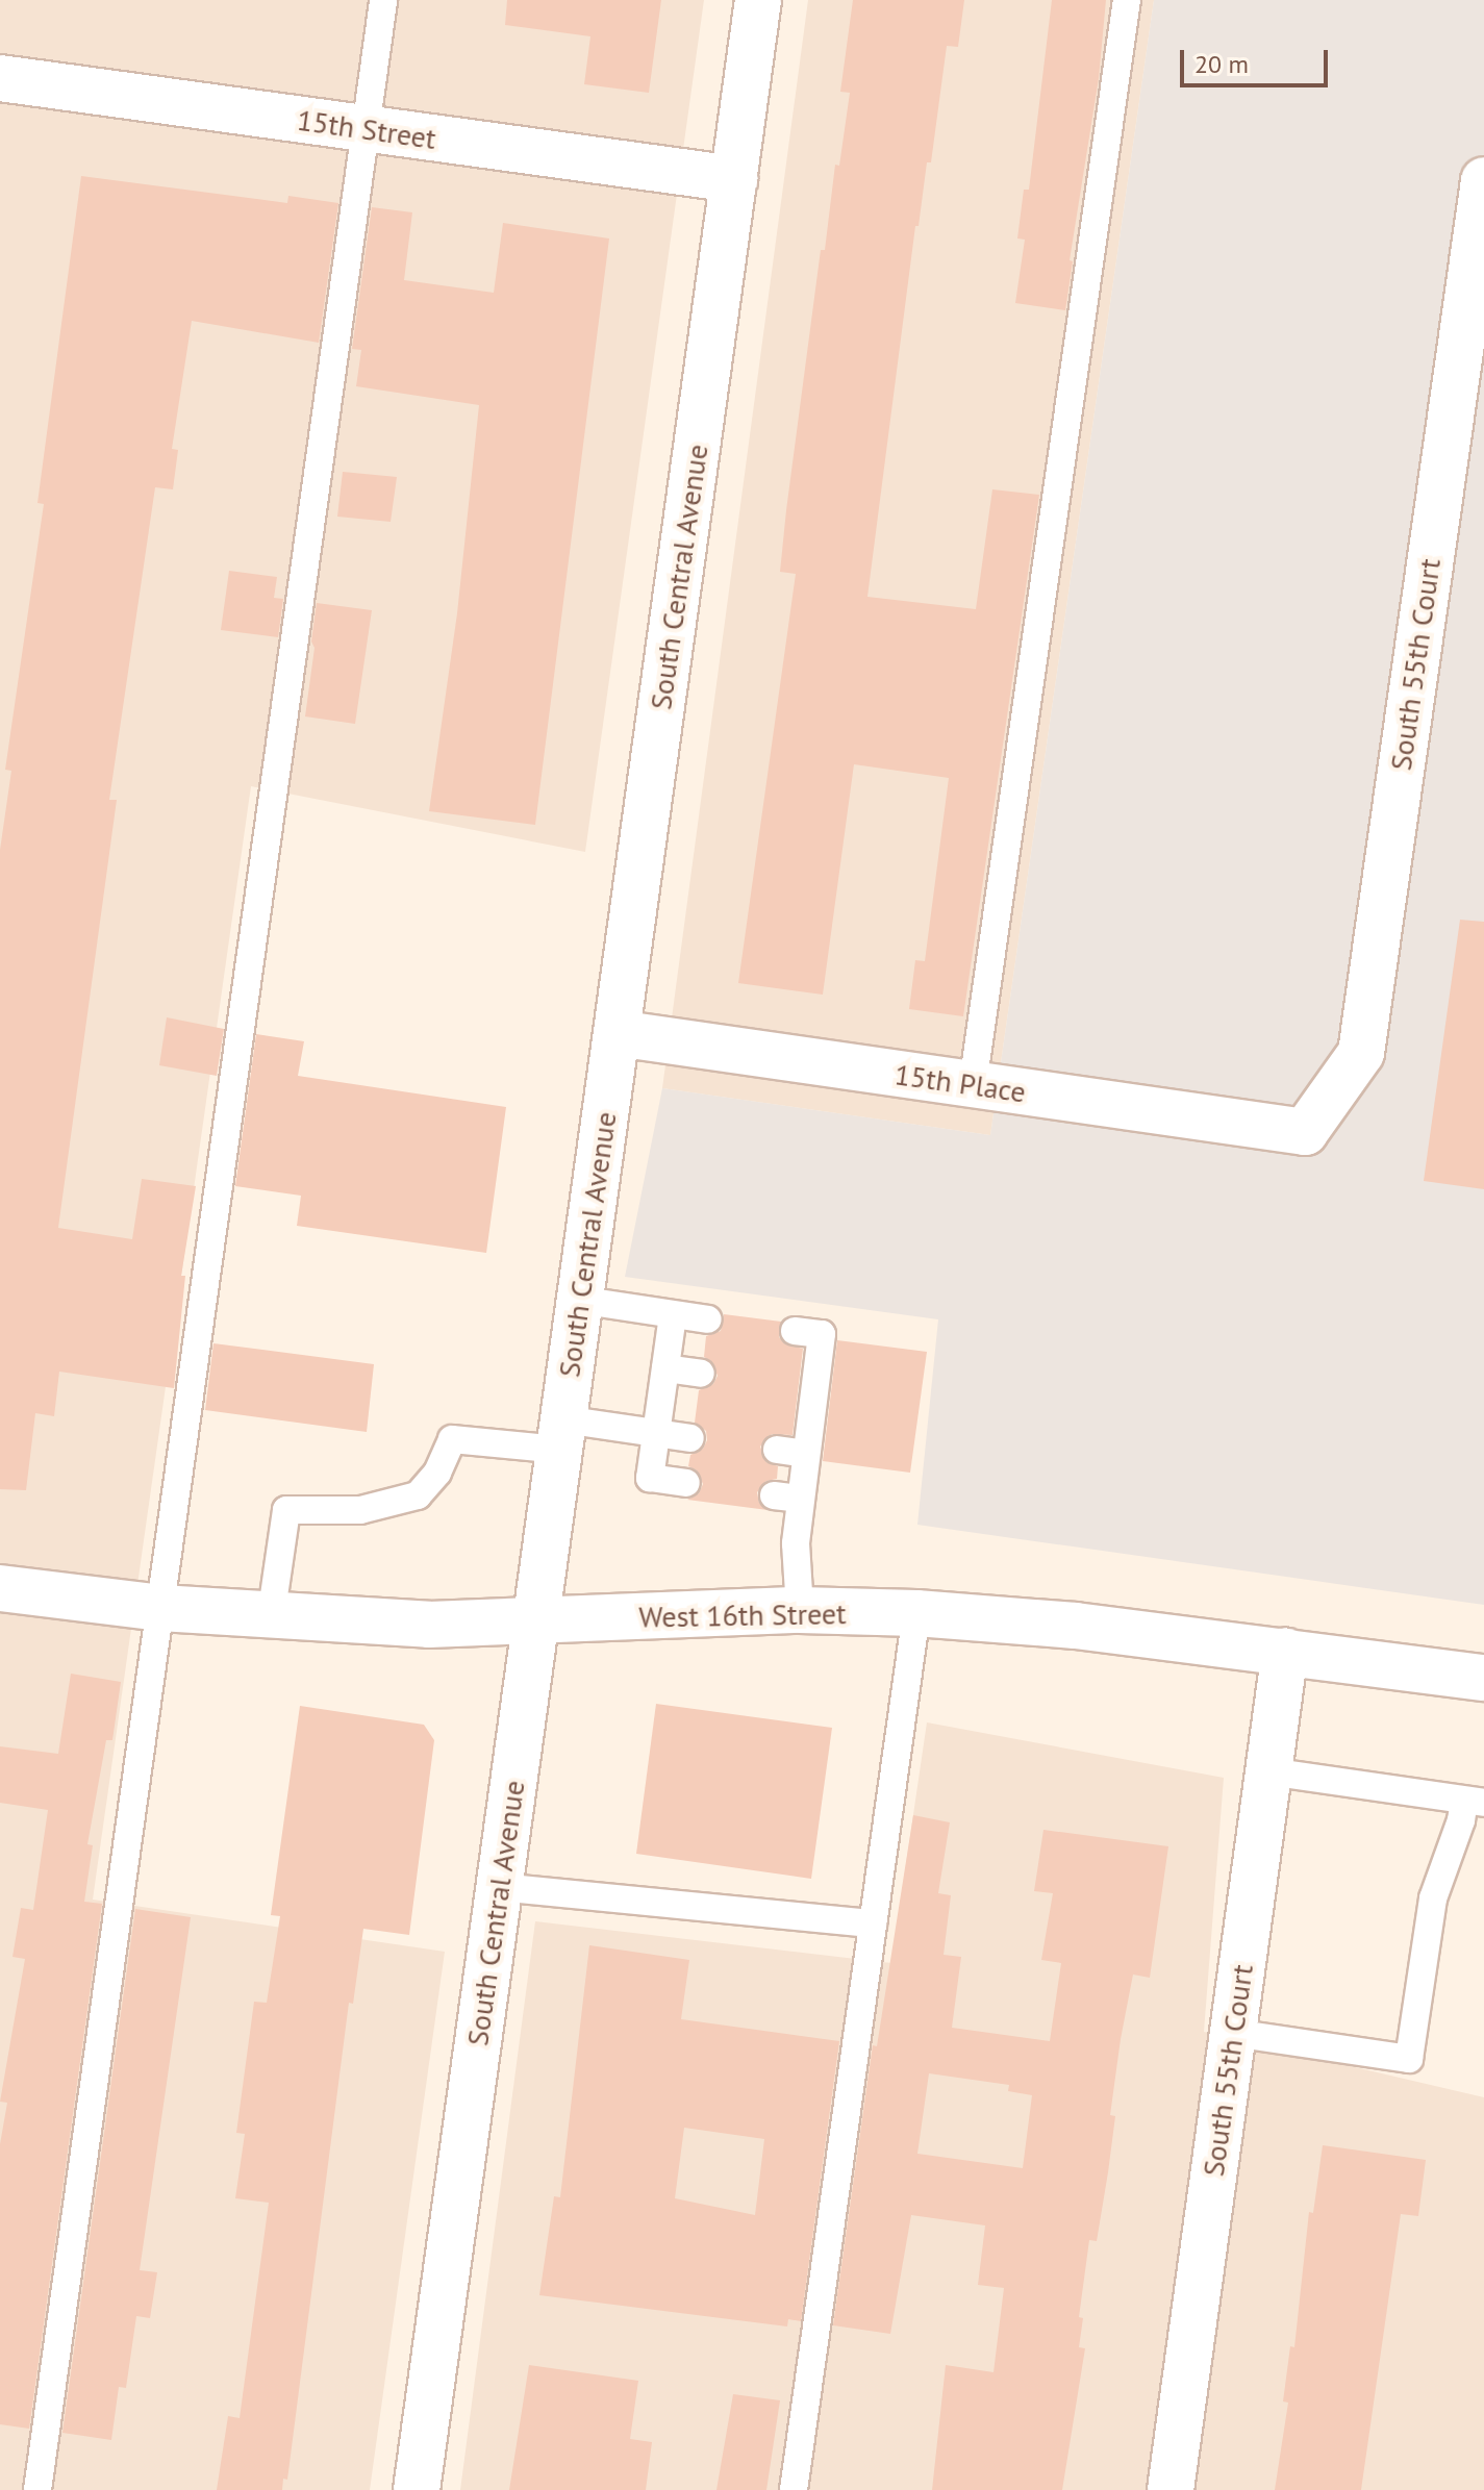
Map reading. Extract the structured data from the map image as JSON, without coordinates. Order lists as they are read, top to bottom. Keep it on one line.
{"streets":{"street":["15th Street","South Central Avenue","South 55th Court","15th Place","West 16th Street"]},"crossings":[["15th Street","South Central Avenue"],["South Central Avenue","15th Place"],["South Central Avenue","West 16th Street"],["South 55th Court","15th Place"],["South 55th Court","West 16th Street"]],"scale_bar":"20 m"}
